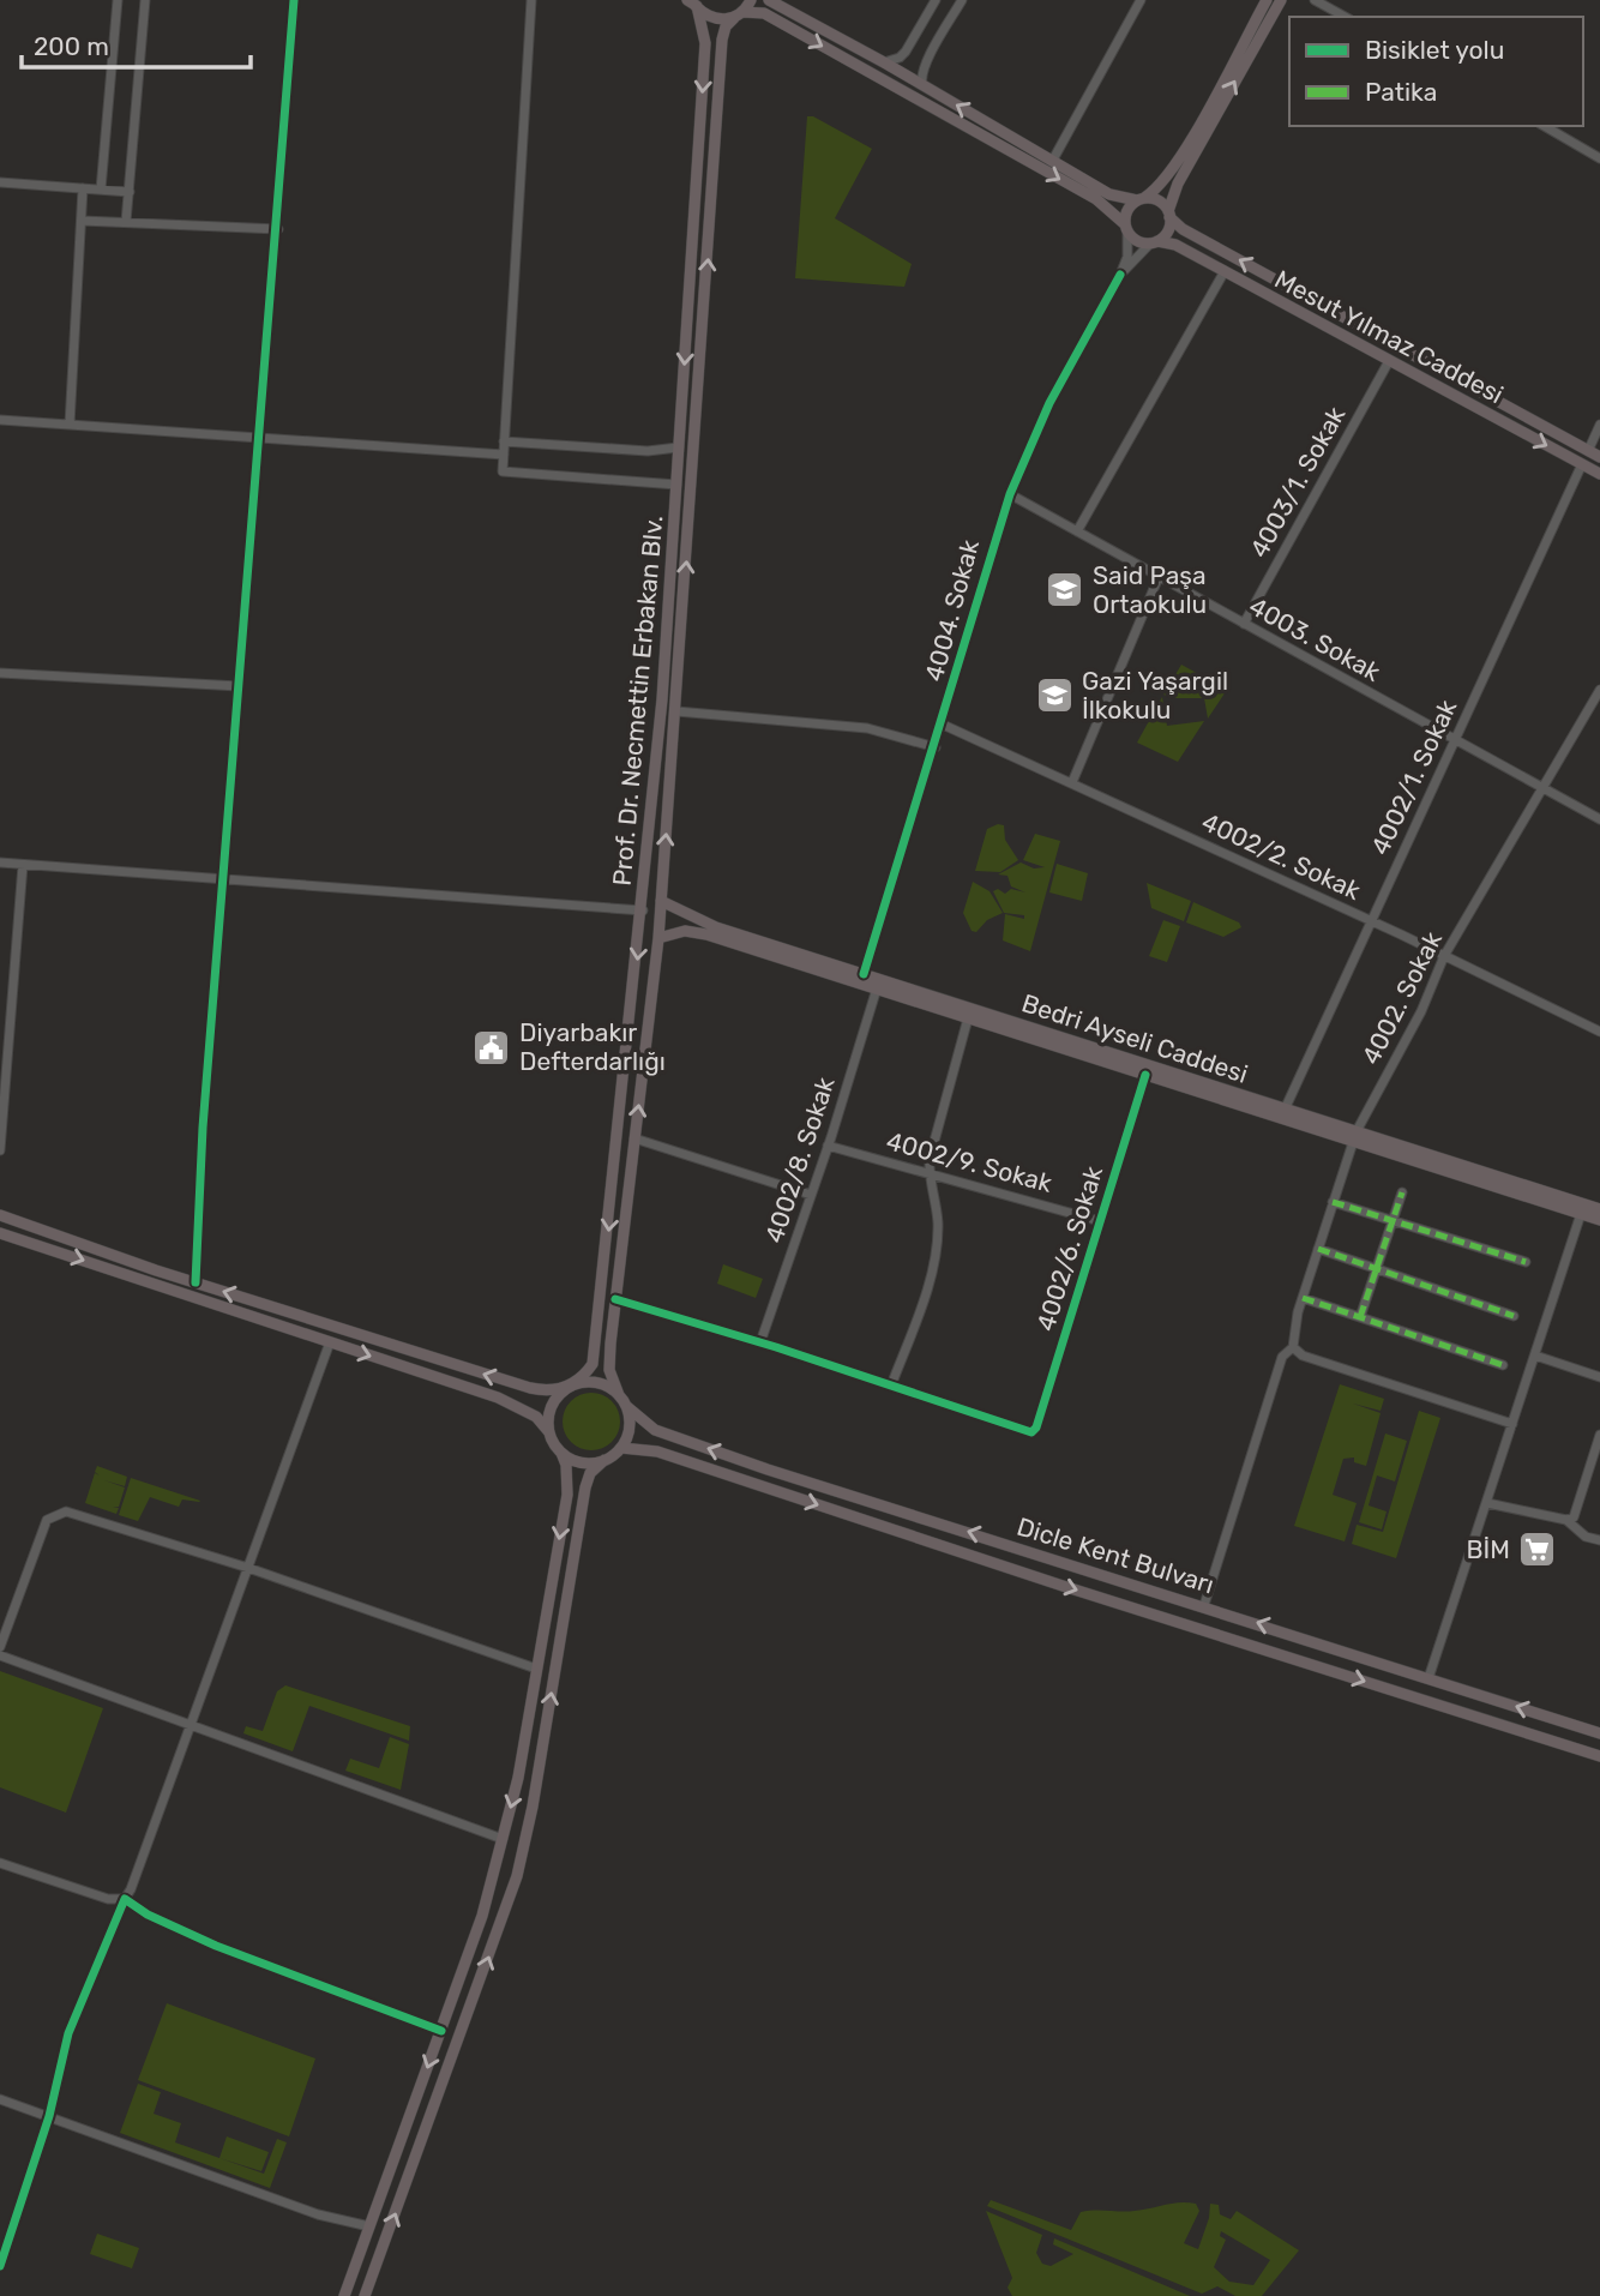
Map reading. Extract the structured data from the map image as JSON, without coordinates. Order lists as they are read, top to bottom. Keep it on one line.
{"streets":{"main road":["Mesut Yılmaz Caddesi","Prof. Dr. Necmettin Erbakan Blv.","Bedri Ayseli Caddesi","Dicle Kent Bulvarı"],"street":["4003/1. Sokak","4004. Sokak","4003. Sokak","4002/1. Sokak","4002/2. Sokak","4002. Sokak","4002/8. Sokak","4002/9. Sokak","4002/6. Sokak"]},"crossings":[["Mesut Yılmaz Caddesi","4003/1. Sokak"],["Mesut Yılmaz Caddesi","4002/1. Sokak"],["4003/1. Sokak","4003. Sokak"],["4004. Sokak","4003. Sokak"],["4004. Sokak","4002/2. Sokak"],["4004. Sokak","Bedri Ayseli Caddesi"],["4003. Sokak","4002/1. Sokak"],["4003. Sokak","4002. Sokak"],["Prof. Dr. Necmettin Erbakan Blv.","Bedri Ayseli Caddesi"],["Prof. Dr. Necmettin Erbakan Blv.","Dicle Kent Bulvarı"],["4002/1. Sokak","4002/2. Sokak"],["4002/1. Sokak","Bedri Ayseli Caddesi"],["4002/2. Sokak","4002. Sokak"],["4002. Sokak","Bedri Ayseli Caddesi"],["4002. Sokak","Dicle Kent Bulvarı"],["Bedri Ayseli Caddesi","4002/8. Sokak"],["Bedri Ayseli Caddesi","4002/6. Sokak"],["4002/8. Sokak","4002/9. Sokak"],["4002/9. Sokak","4002/6. Sokak"]],"places":{"school or university":["Said Paşa Ortaokulu","Gazi Yaşargil İlkokulu"],"public building":["Diyarbakır Defterdarlığı"],"supermarket":["BİM"]},"legend":["Bisiklet yolu","Patika"],"scale_bar":"200 m"}
